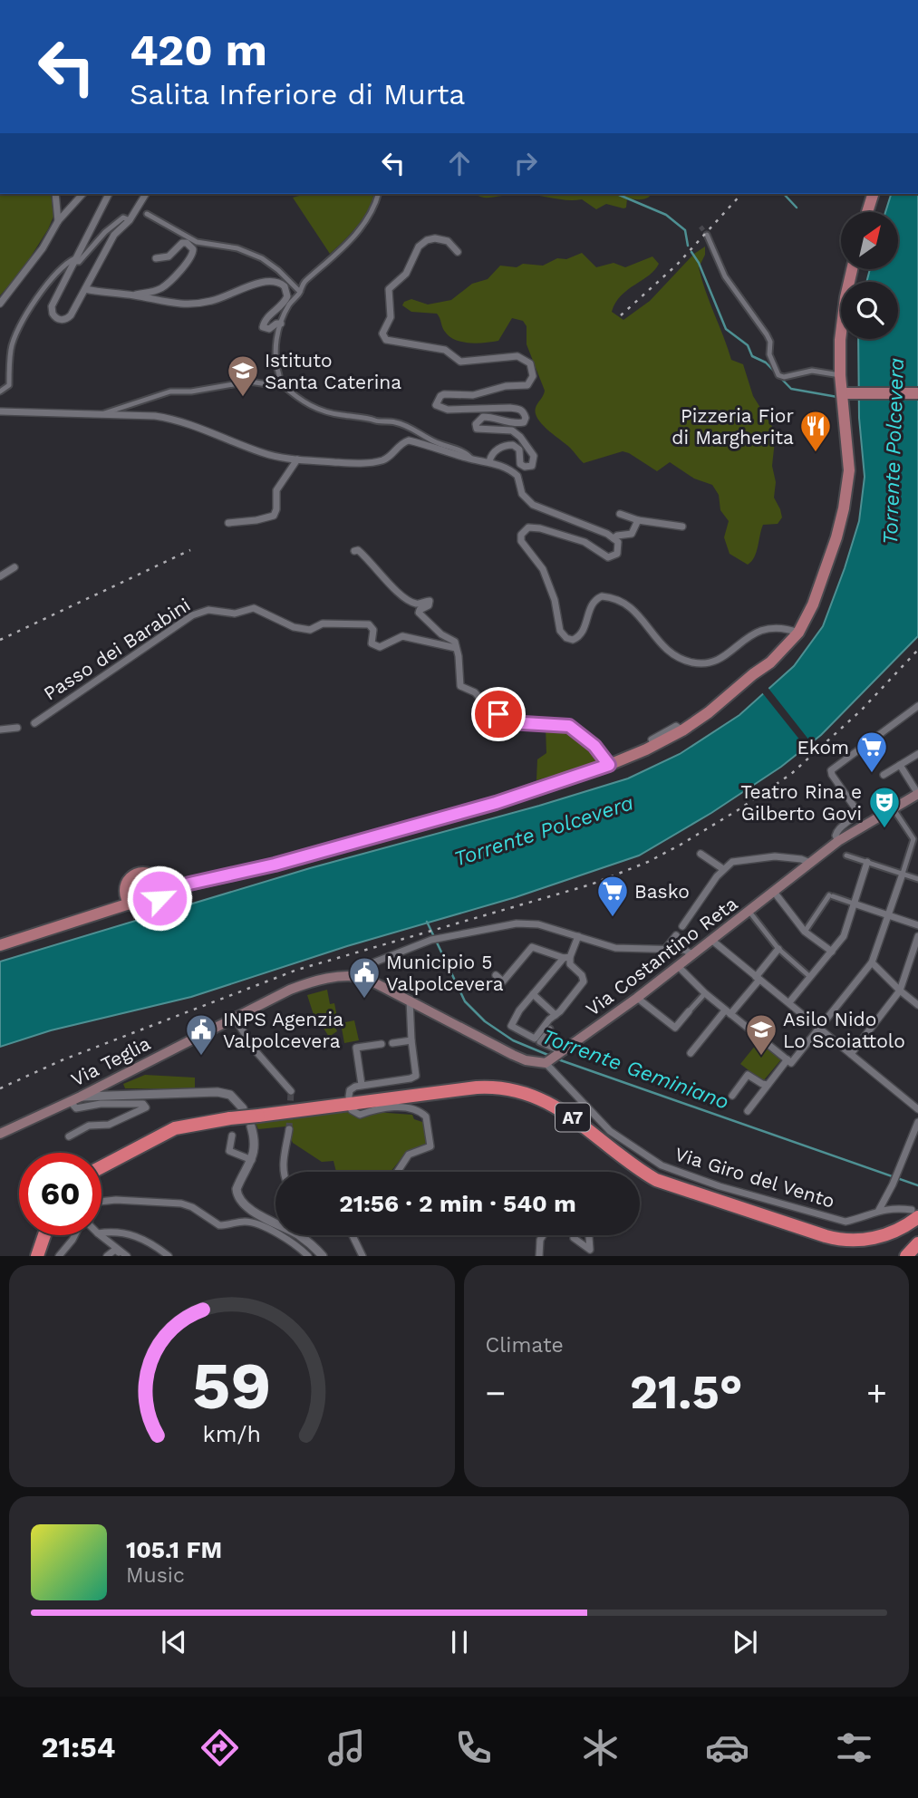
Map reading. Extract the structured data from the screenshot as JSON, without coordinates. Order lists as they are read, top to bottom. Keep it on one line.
{"streets":{"highway":["A7"],"main road":["Via Costantino Reta","Via Teglia"],"street":["Passo dei Barabini","Via Giro del Vento"]},"crossings":[["Via Costantino Reta","Via Giro del Vento"],["A7","Via Giro del Vento"]],"water":["Torrente Polcevera","Torrente Geminiano"],"places":{"school or university":["Istituto Santa Caterina","Asilo Nido Lo Scoiattolo"],"restaurant":["Pizzeria Fior di Margherita"],"supermarket":["Ekom","Basko"],"theatre":["Teatro Rina e Gilberto Govi"],"public building":["Municipio 5 Valpolcevera","INPS Agenzia Valpolcevera"]},"north":"top right","page":{"turn":["420 m","Salita Inferiore di Murta"],"limit":"60","trip":"21:56 · 2 min · 540 m","tile":"Climate","heat":["−","21.5°","+"],"song":["105.1 FM","Music"],"tabs":"21:54","gauge":["59","km/h"]}}
